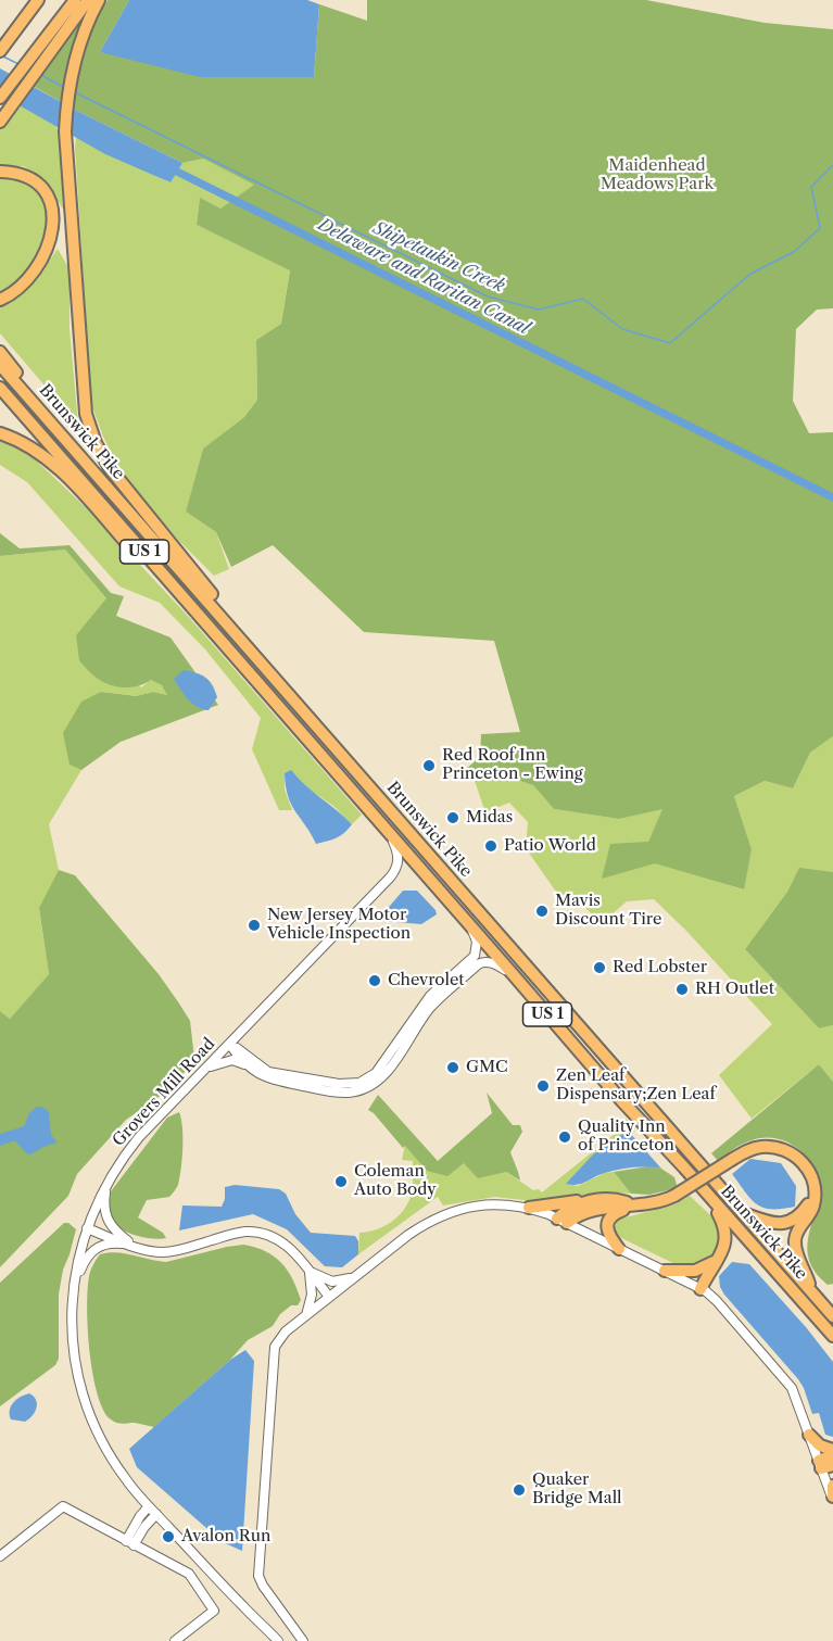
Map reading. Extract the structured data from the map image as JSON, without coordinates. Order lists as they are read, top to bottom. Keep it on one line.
{"streets":{"highway":["Brunswick Pike","US 1"],"street":["Grovers Mill Road"]},"crossings":[["Brunswick Pike","Grovers Mill Road"]],"water":["Shipetaukin Creek","Delaware and Raritan Canal"],"parks":["Maidenhead Meadows Park"],"places":["Red Roof Inn Princeton - Ewing","Midas","Patio World","Mavis Discount Tire","New Jersey Motor Vehicle Inspection","Red Lobster","Chevrolet","RH Outlet","GMC","Zen Leaf Dispensary;Zen Leaf","Quality Inn of Princeton","Coleman Auto Body","Quaker Bridge Mall","Avalon Run"]}
